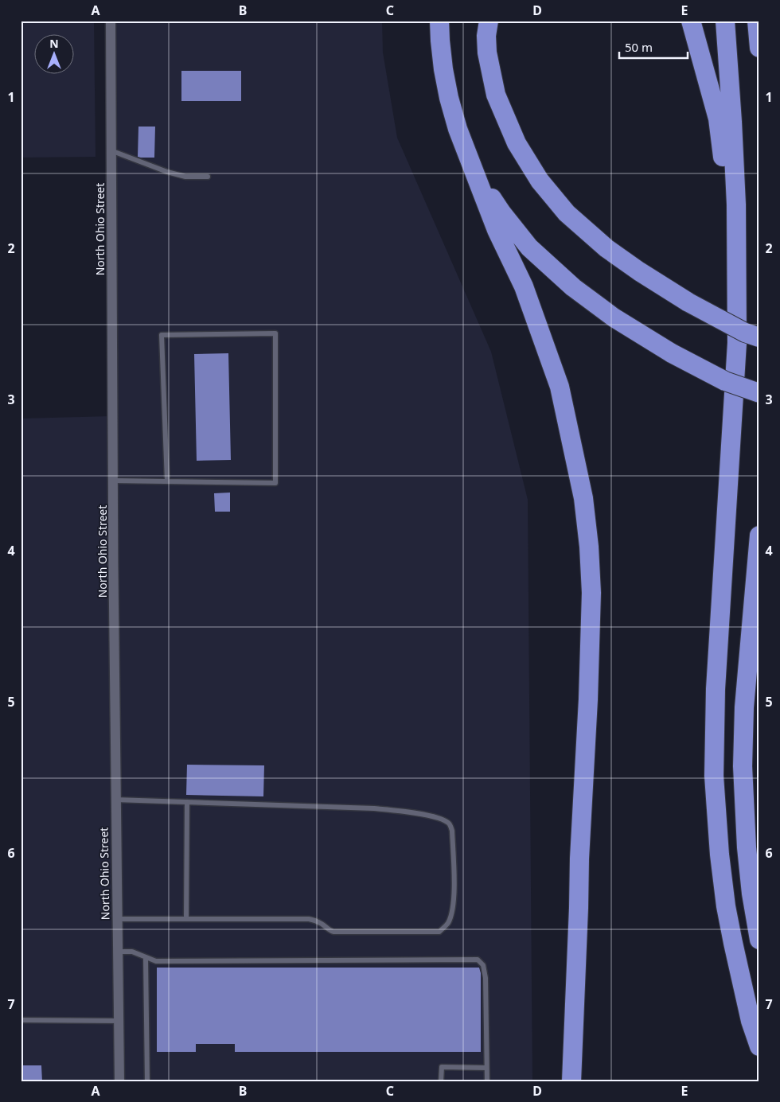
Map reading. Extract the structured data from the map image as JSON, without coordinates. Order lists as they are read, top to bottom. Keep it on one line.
{"streets":{"street":["North Ohio Street"]},"scale_bar":"50 m","north":"top","grid":{"columns":["A","B","C","D","E"],"rows":["1","2","3","4","5","6","7"]}}
